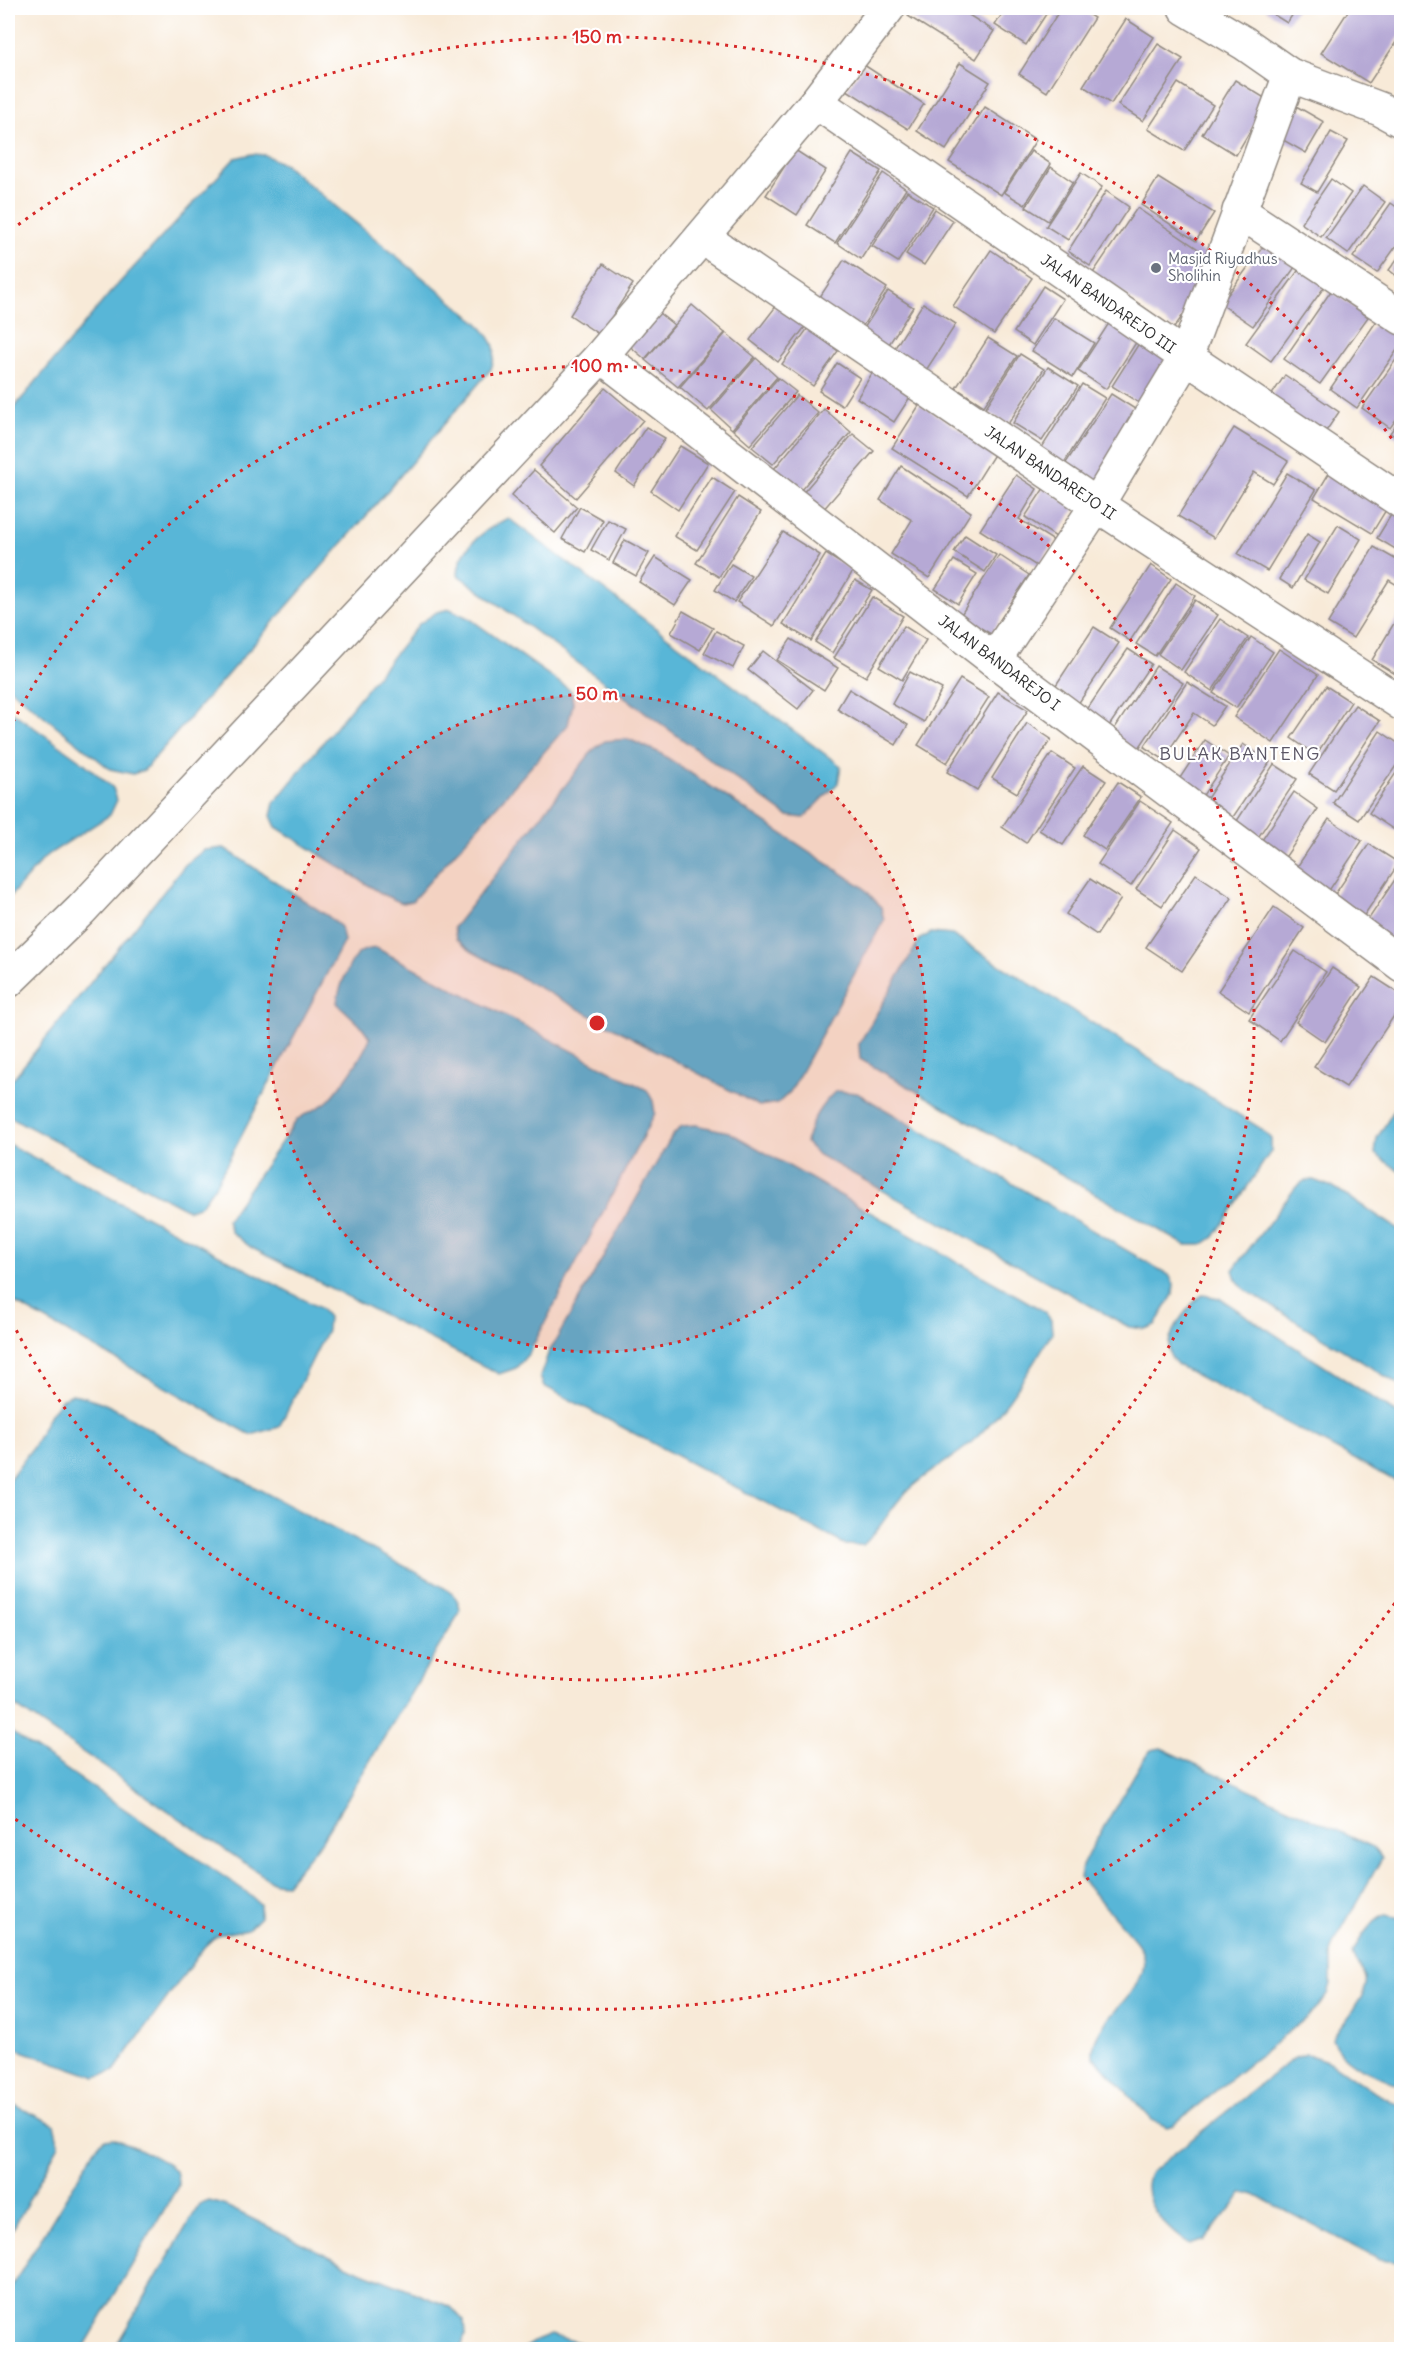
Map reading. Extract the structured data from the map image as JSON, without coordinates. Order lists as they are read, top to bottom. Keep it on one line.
{"streets":{"street":["JALAN BANDAREJO III","JALAN BANDAREJO II","JALAN BANDAREJO I"]},"districts":["BULAK BANTENG"],"places":["Masjid Riyadhus Sholihin"],"rings":["150 m","100 m","50 m"]}
